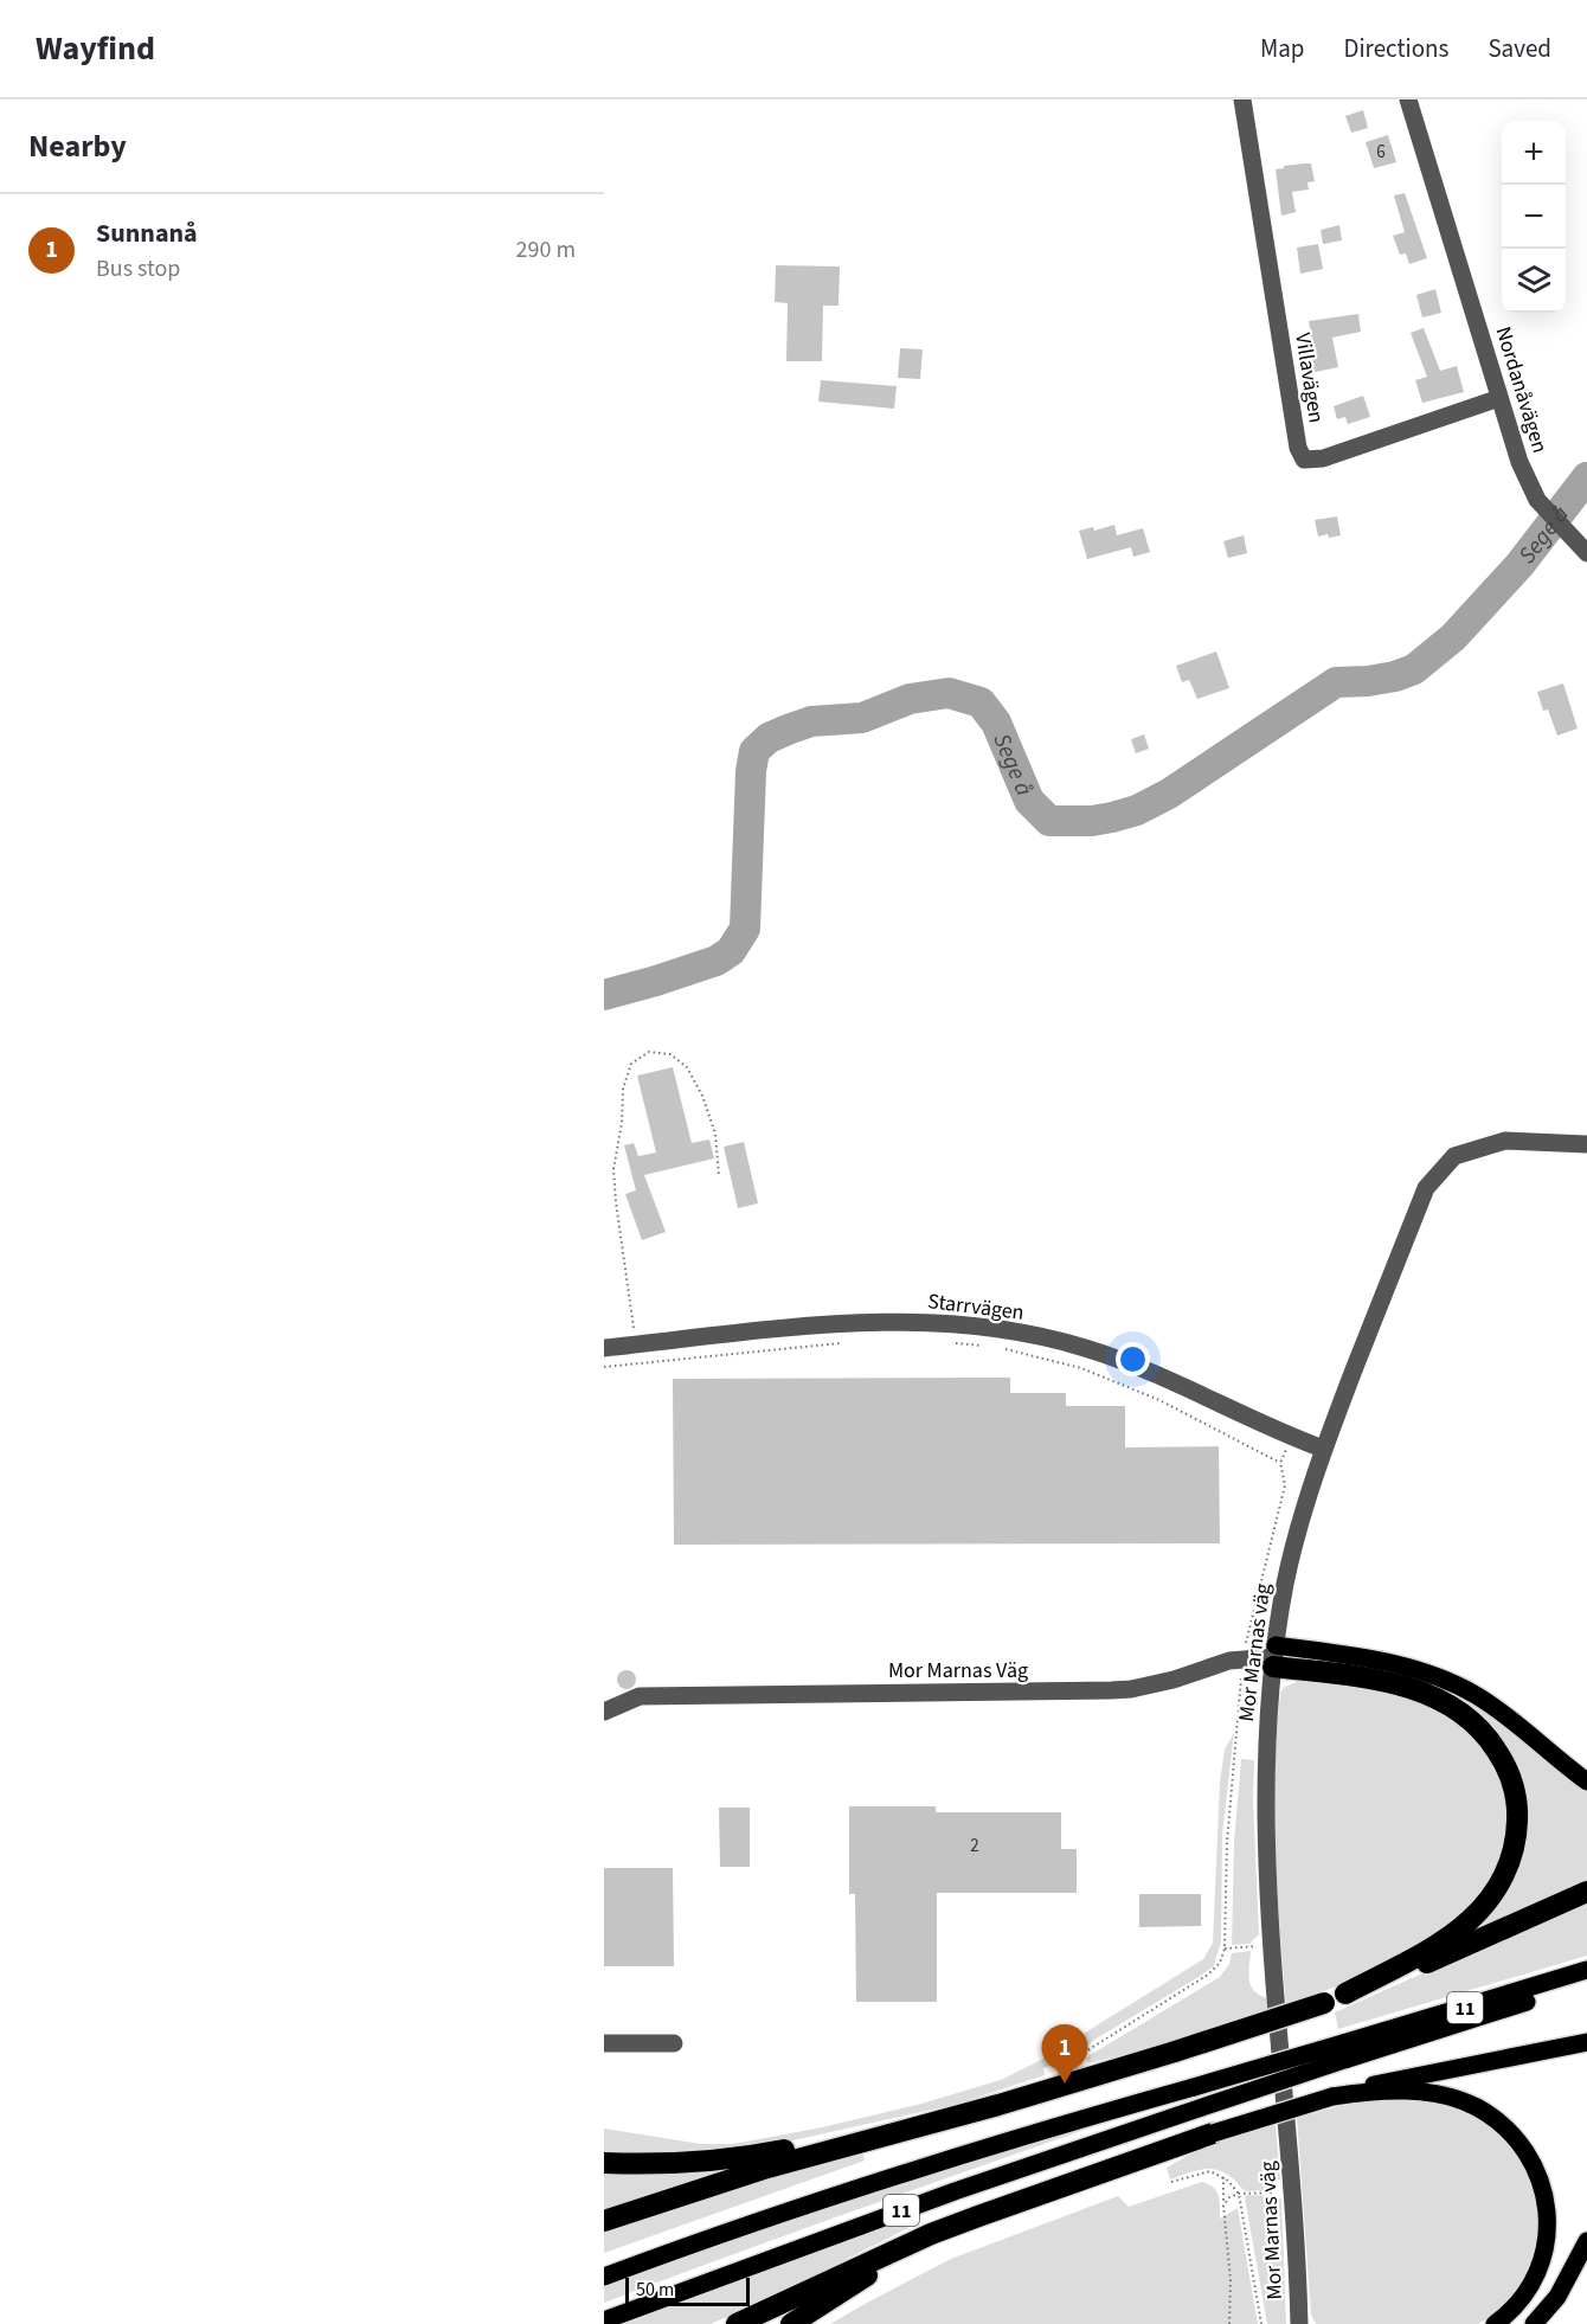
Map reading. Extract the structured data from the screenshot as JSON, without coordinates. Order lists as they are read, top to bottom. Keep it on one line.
{"streets":{"main road":["11"],"street":["Villavägen","Nordanåvägen","Starrvägen","Mor Marnas väg","Mor Marnas Väg"]},"crossings":[["Villavägen","Nordanåvägen"],["Starrvägen","Mor Marnas väg"],["Mor Marnas väg","Mor Marnas Väg"]],"water":["Sege å"],"house_numbers":["6","2"],"scale_bar":"50 m","page":{"header":"Wayfind","nav":["Map","Directions","Saved"],"heading":"Nearby","map_buttons":["+","−"],"list":[{"mark":"1","name":"Sunnanå","note":"Bus stop","value":"290 m"}],"pins":"1","scale":"50 m"}}
